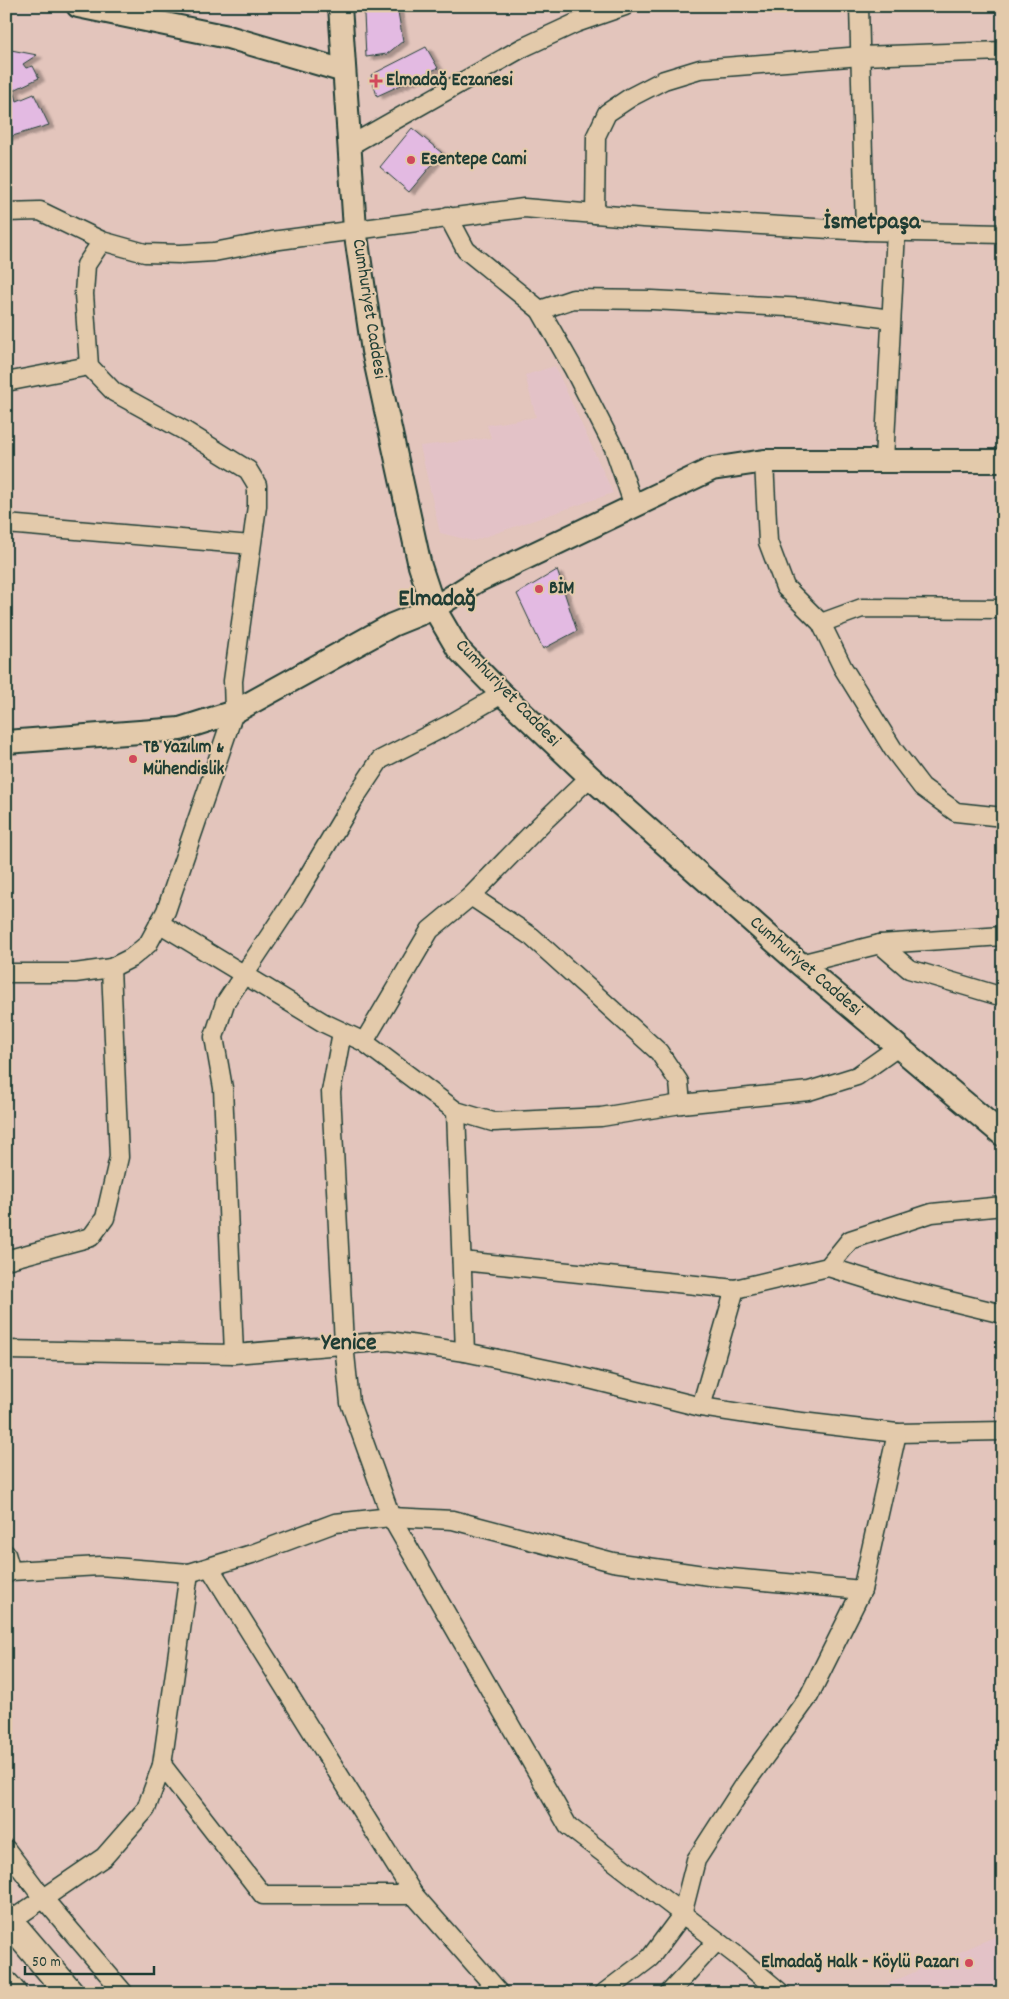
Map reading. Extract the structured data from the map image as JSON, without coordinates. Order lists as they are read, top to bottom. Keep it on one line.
{"streets":{"street":["Cumhuriyet Caddesi"]},"districts":["İsmetpaşa","Elmadağ","Yenice"],"places":{"health":["Elmadağ Eczanesi"],"other":["Esentepe Cami","BİM","TB Yazılım & Mühendislik","Elmadağ Halk - Köylü Pazarı"]},"scale_bar":"50 m"}
